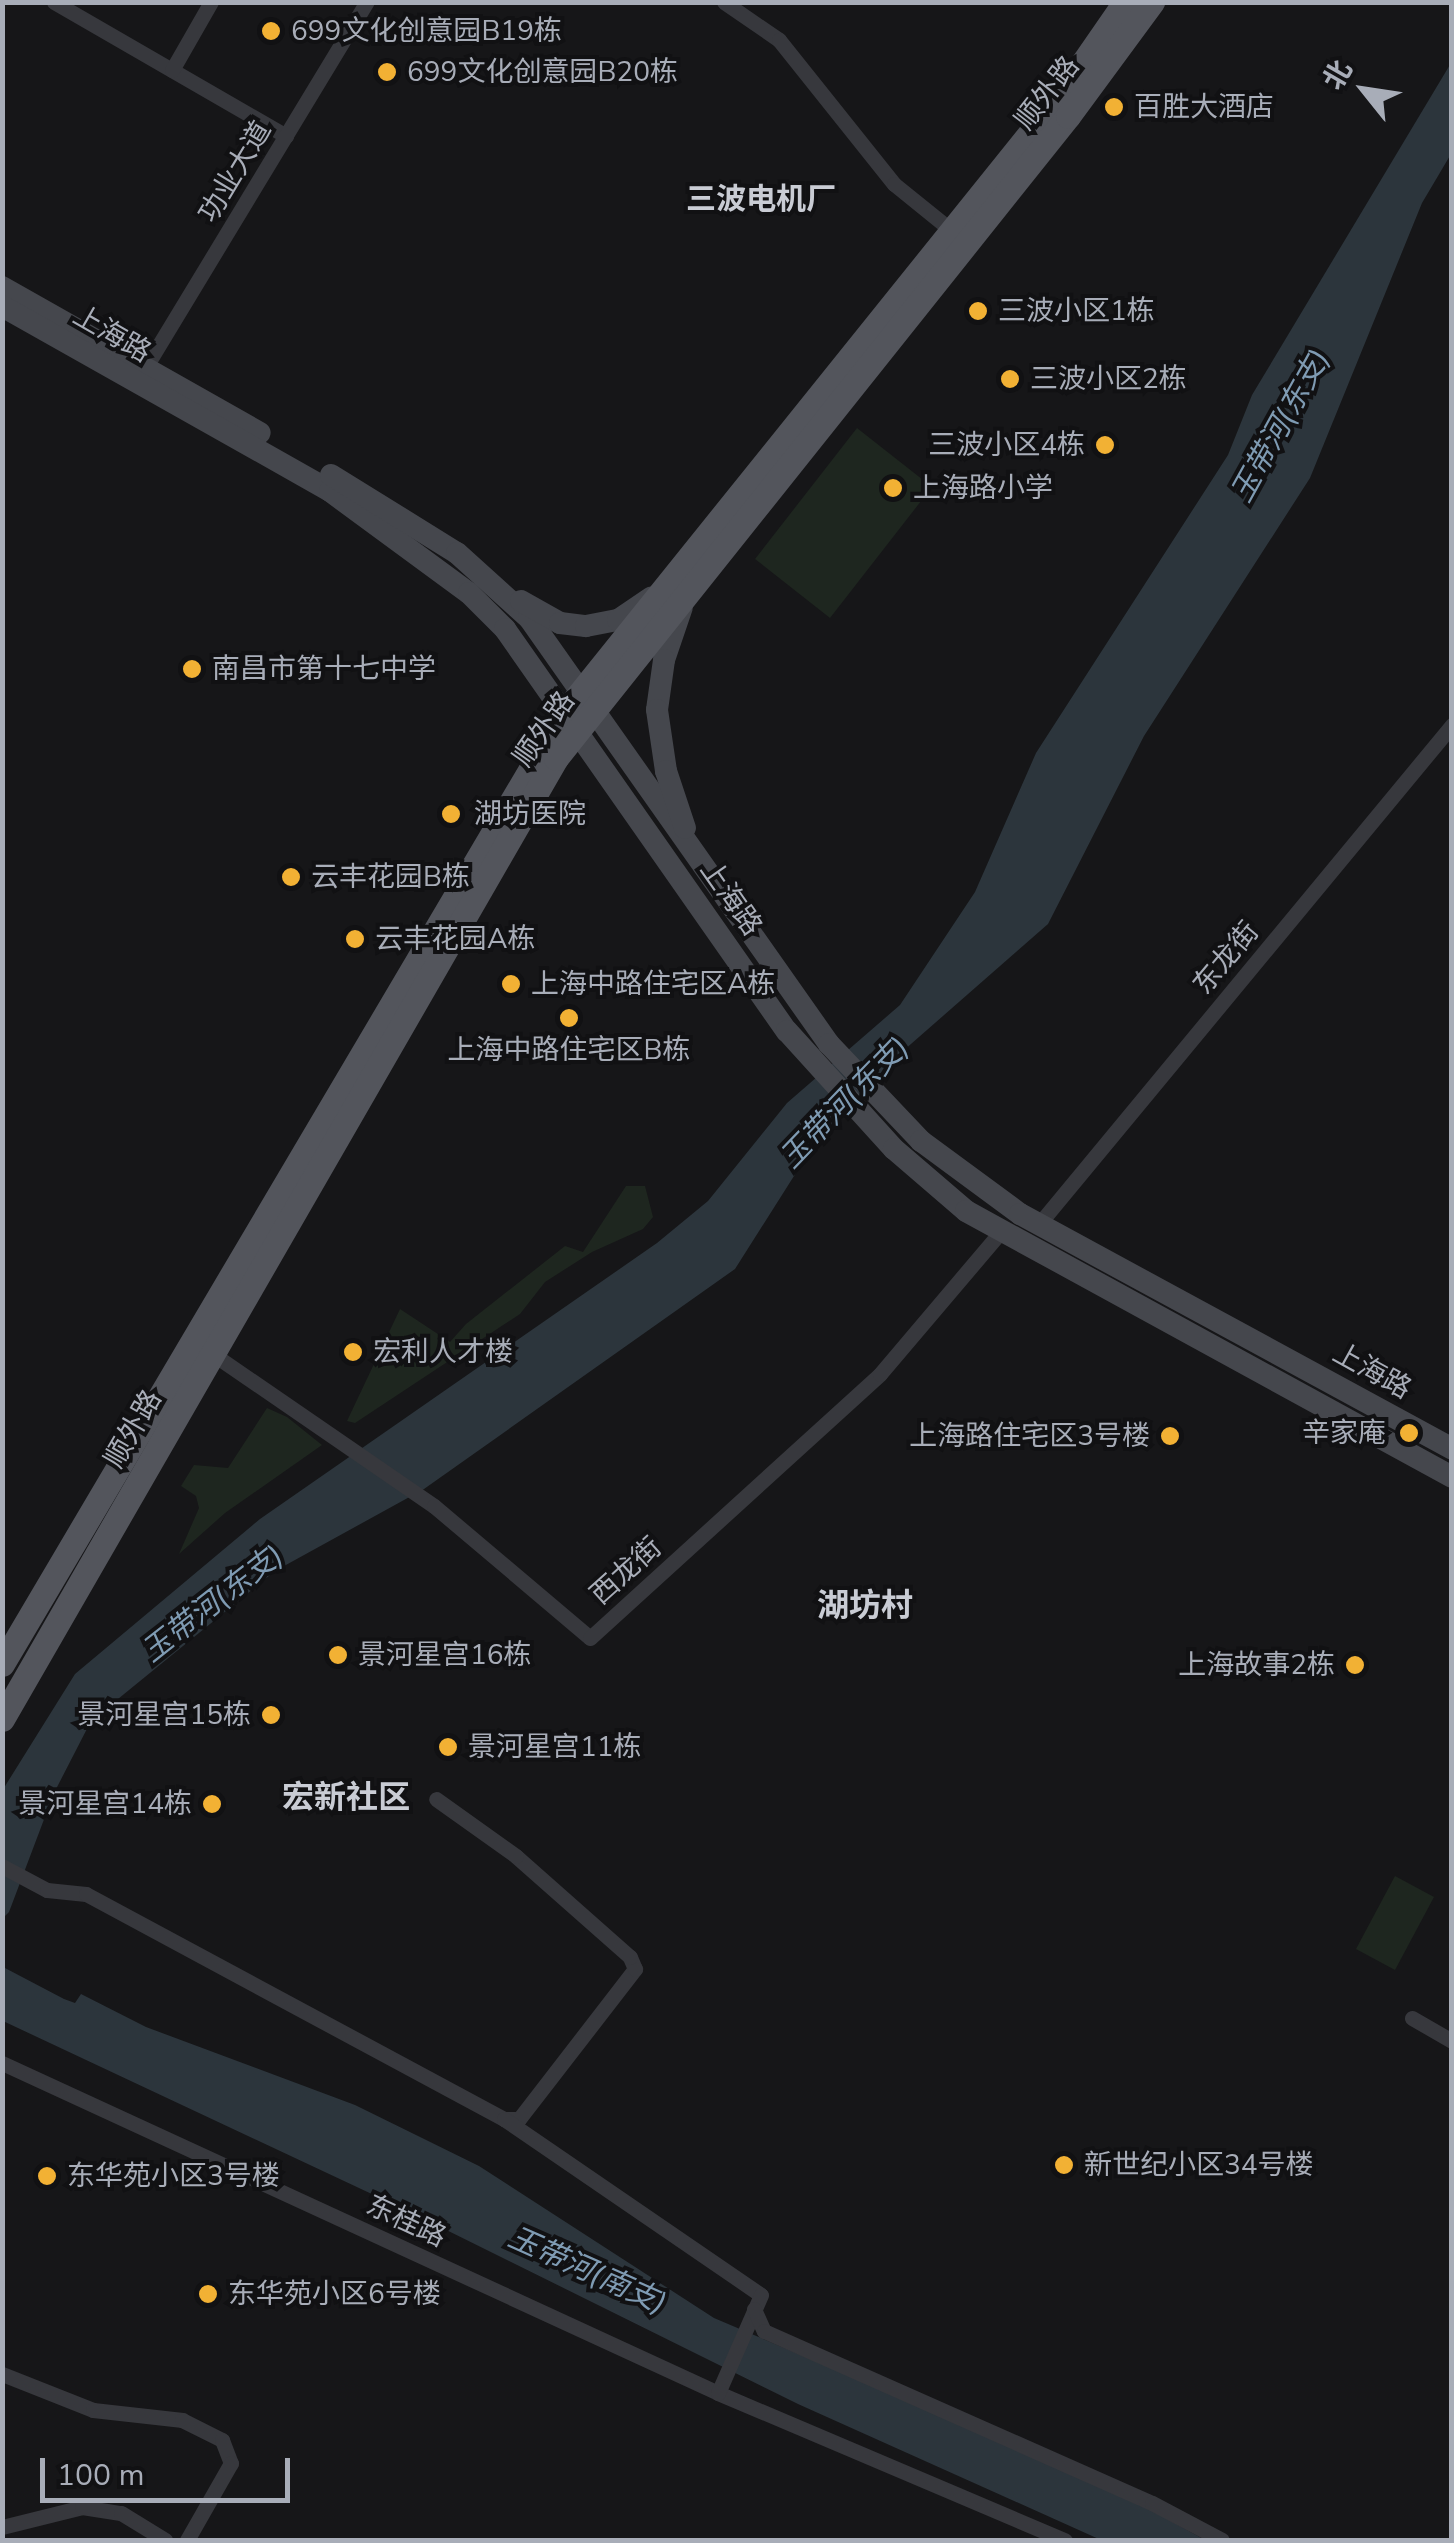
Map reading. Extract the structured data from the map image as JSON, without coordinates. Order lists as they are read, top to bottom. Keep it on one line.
{"streets":{"main road":["顺外路","上海路"],"street":["功业大道","东龙街","西龙街","东桂路"]},"crossings":[["顺外路","上海路"],["顺外路","西龙街"],["功业大道","上海路"],["上海路","东龙街"],["上海路","西龙街"]],"districts":["三波电机厂","湖坊村","宏新社区"],"water":["玉带河(东支)","玉带河(南支)"],"places":["699文化创意园B19栋","699文化创意园B20栋","百胜大酒店","三波小区1栋","三波小区2栋","三波小区4栋","上海路小学","南昌市第十七中学","湖坊医院","云丰花园B栋","云丰花园A栋","上海中路住宅区A栋","上海中路住宅区B栋","宏利人才楼","辛家庵","上海路住宅区3号楼","景河星宫16栋","上海故事2栋","景河星宫15栋","景河星宫11栋","景河星宫14栋","新世纪小区34号楼","东华苑小区3号楼","东华苑小区6号楼"],"scale_bar":"100 m","north":"top left"}
